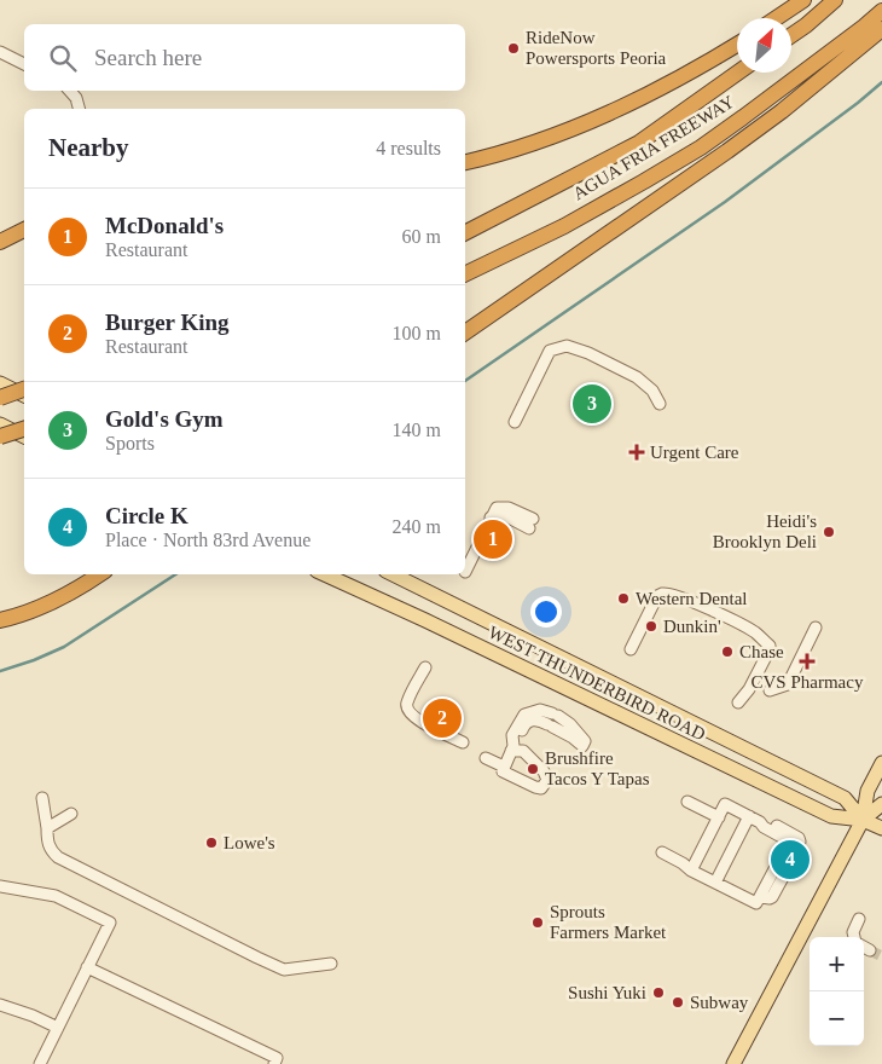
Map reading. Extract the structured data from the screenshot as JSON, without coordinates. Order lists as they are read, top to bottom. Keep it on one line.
{"streets":{"highway":["AGUA FRIA FREEWAY"],"main road":["WEST THUNDERBIRD ROAD"]},"places":{"other":["RideNow Powersports Peoria","Heidi's Brooklyn Deli","Western Dental","Dunkin'","Chase","Brushfire Tacos Y Tapas","Lowe's","Sprouts Farmers Market","Sushi Yuki","Subway"],"health":["Urgent Care","CVS Pharmacy"]},"north":"top right","page":{"search":"Search here","heading":["Nearby","4 results"],"list":[{"mark":"1","name":"McDonald's","note":"Restaurant","value":"60 m"},{"mark":"2","name":"Burger King","note":"Restaurant","value":"100 m"},{"mark":"3","name":"Gold's Gym","note":"Sports","value":"140 m"},{"mark":"4","name":"Circle K","note":"Place · North 83rd Avenue","value":"240 m"}],"pins":["3","1","2","4"],"map_buttons":["+","−"]}}
